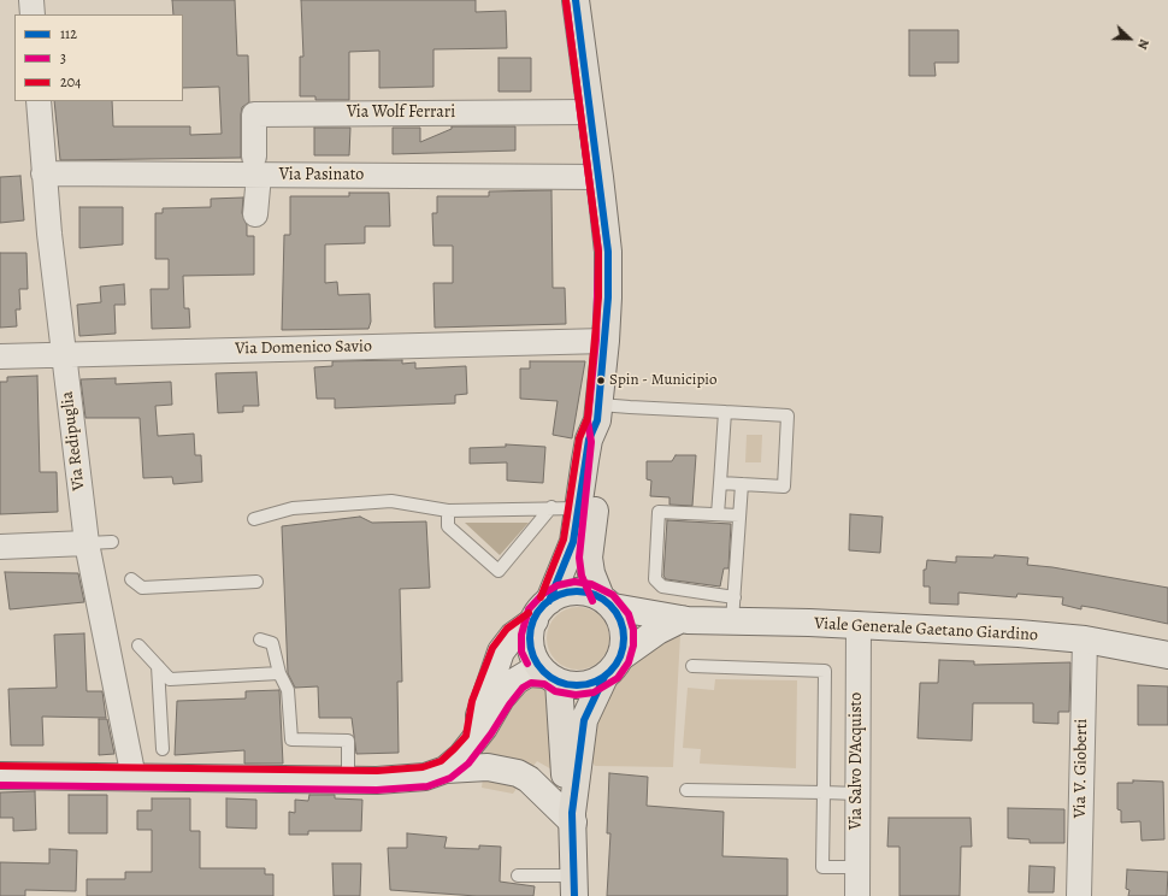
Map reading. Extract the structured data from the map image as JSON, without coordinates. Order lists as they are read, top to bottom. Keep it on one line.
{"streets":{"main road":["Viale Generale Gaetano Giardino"],"street":["Via Wolf Ferrari","Via Pasinato","Via Domenico Savio","Via Redipuglia","Via Salvo D'Acquisto","Via V. Gioberti"]},"crossings":[["Via Wolf Ferrari","Via Pasinato"],["Via Pasinato","Via Redipuglia"],["Via Domenico Savio","Via Redipuglia"],["Viale Generale Gaetano Giardino","Via Salvo D'Acquisto"],["Viale Generale Gaetano Giardino","Via V. Gioberti"]],"places":["Spin - Municipio"],"lines":["transit line 112","transit line 3","transit line 204"],"legend":["112","3","204"],"north":"right"}
